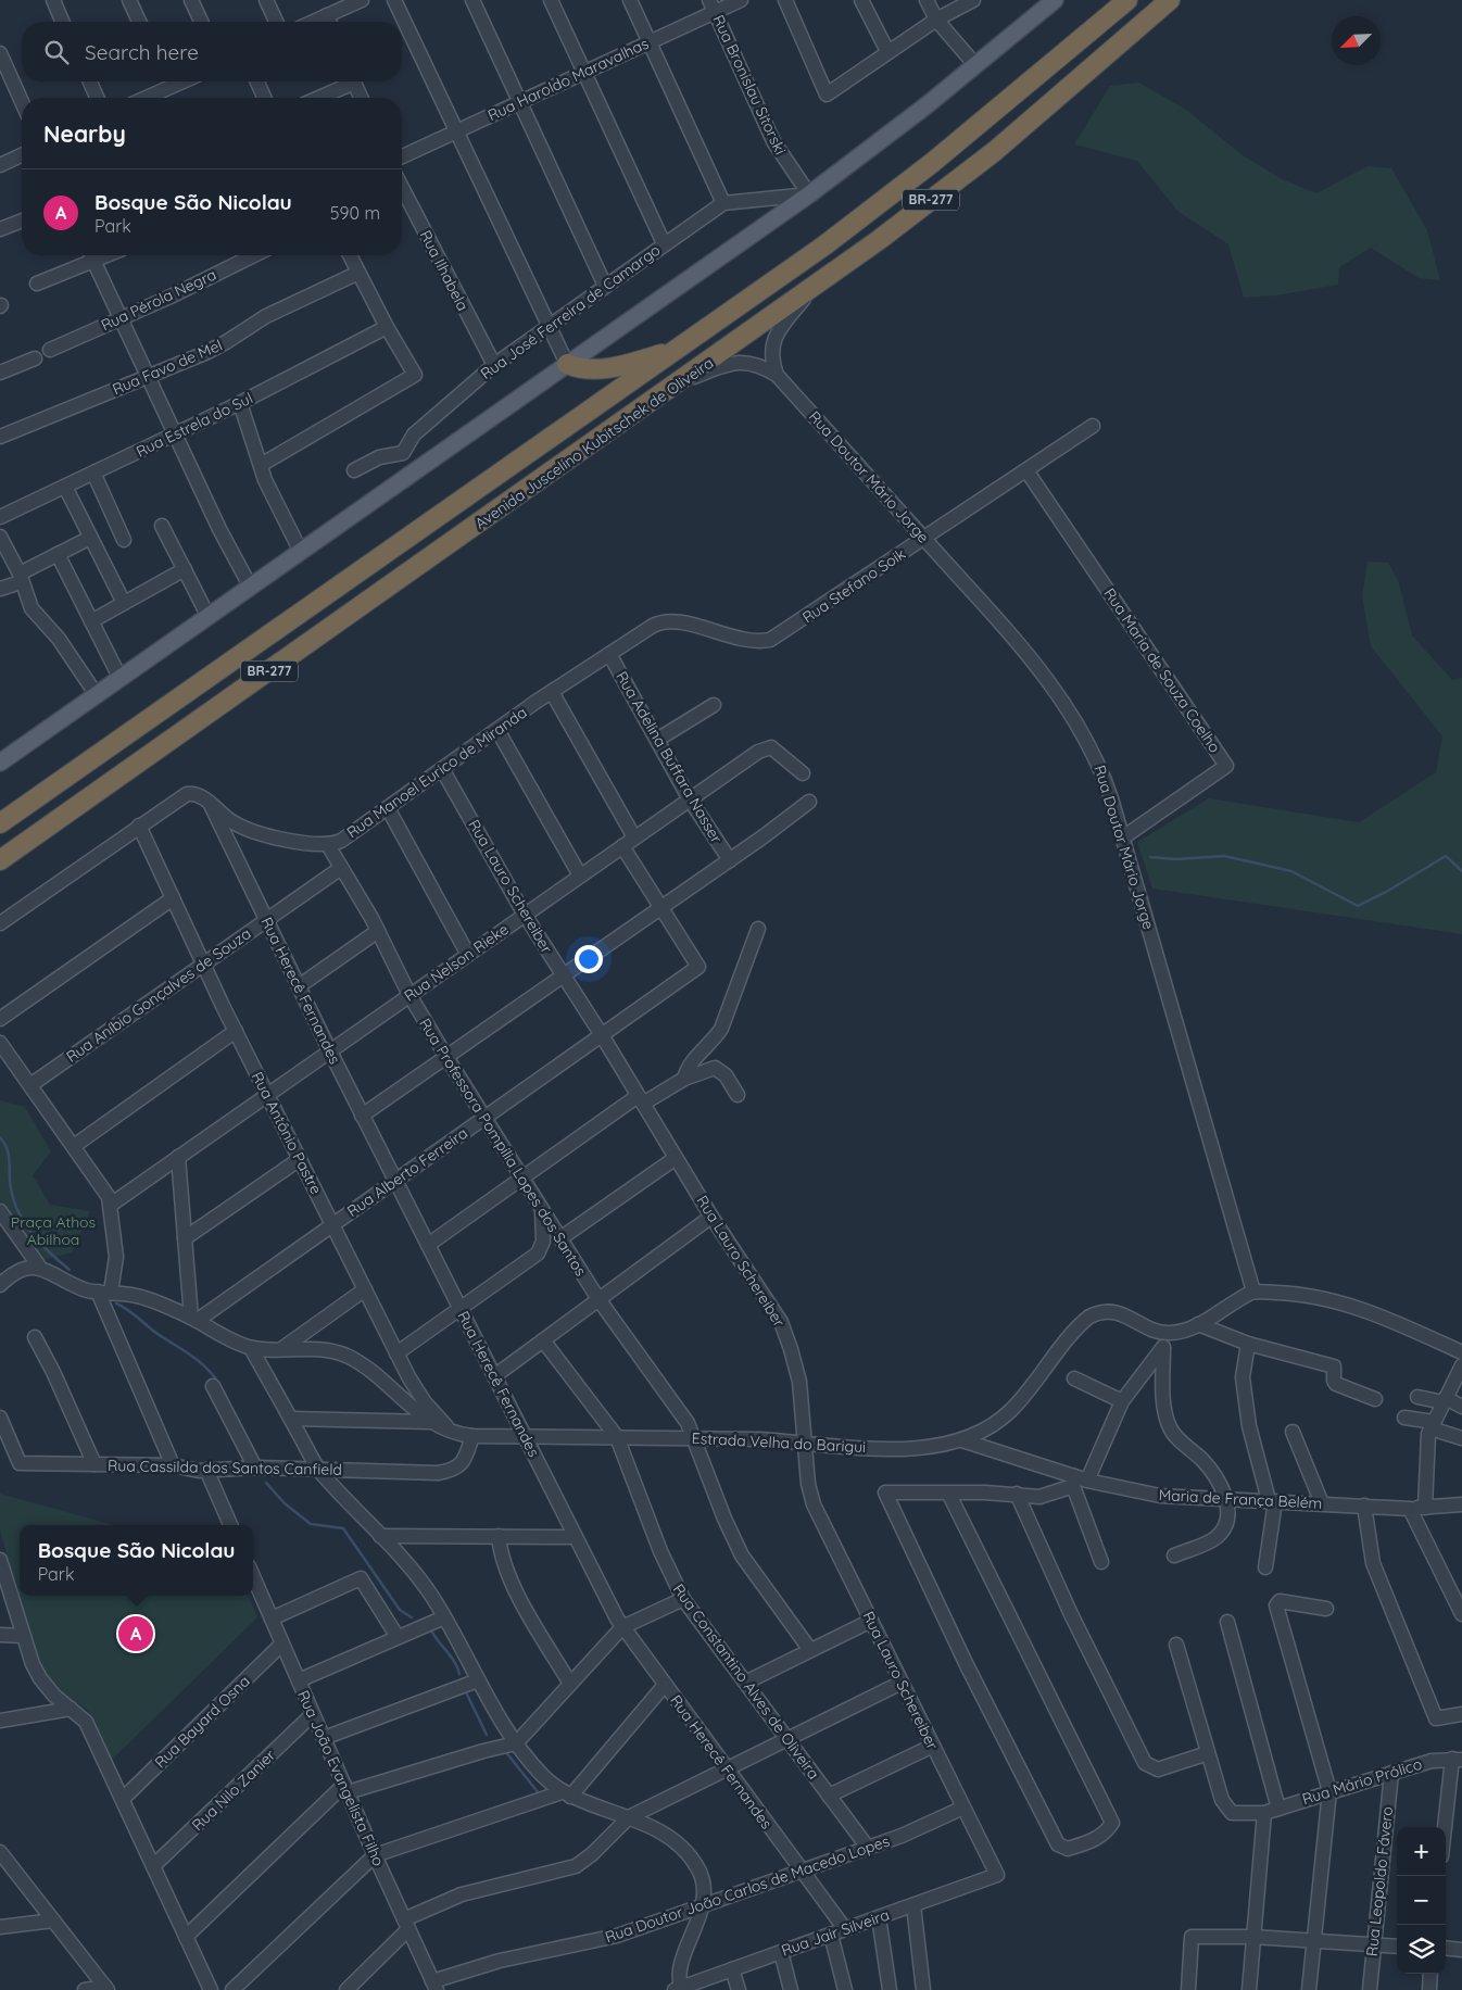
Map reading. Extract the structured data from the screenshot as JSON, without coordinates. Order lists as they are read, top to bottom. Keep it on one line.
{"streets":{"highway":["BR-277","Avenida Juscelino Kubitschek de Oliveira"],"street":["Rua Haroldo Maravalhas","Rua Bronislau Sitorski","Rua Ilhabela","Rua Pérola Negra","Rua José Ferreira de Camargo","Rua Favo de Mel","Rua Estrela do Sul","Rua Doutor Mário Jorge","Rua Stefano Soik","Rua Maria de Souza Coelho","Rua Adelina Buffara Nasser","Rua Manoel Eurico de Miranda","Rua Lauro Schereiber","Rua Nelson Rieke","Rua Herecê Fernandes","Rua Aníbio Gonçalves de Souza","Rua Antônio Pastre","Rua Professora Pompília Lopes dos Santos","Rua Alberto Ferreira","Estrada Velha do Barigui","Rua Cassilda dos Santos Canfield","Maria de França Belém","Rua Constantino Alves de Oliveira","Rua Bayard Osna","Rua João Evangelista Filho","Rua Mário Prólico","Rua Nilo Zanier","Rua Leopoldo Fávero","Rua Doutor João Carlos de Macedo Lopes","Rua Jair Silveira"]},"crossings":[["Rua Haroldo Maravalhas","Rua Bronislau Sitorski"],["Rua Bronislau Sitorski","Rua José Ferreira de Camargo"],["Rua Ilhabela","Rua José Ferreira de Camargo"],["Avenida Juscelino Kubitschek de Oliveira","Rua Doutor Mário Jorge"],["Rua Doutor Mário Jorge","Rua Stefano Soik"],["Rua Doutor Mário Jorge","Rua Maria de Souza Coelho"],["Rua Stefano Soik","Rua Maria de Souza Coelho"],["Rua Stefano Soik","Rua Manoel Eurico de Miranda"],["Rua Adelina Buffara Nasser","Rua Manoel Eurico de Miranda"],["Rua Adelina Buffara Nasser","Rua Nelson Rieke"],["Rua Manoel Eurico de Miranda","Rua Lauro Schereiber"],["Rua Manoel Eurico de Miranda","Rua Professora Pompília Lopes dos Santos"],["Rua Lauro Schereiber","Rua Nelson Rieke"],["Rua Lauro Schereiber","Rua Alberto Ferreira"],["Rua Lauro Schereiber","Estrada Velha do Barigui"],["Rua Lauro Schereiber","Rua Doutor João Carlos de Macedo Lopes"],["Rua Lauro Schereiber","Rua Jair Silveira"],["Rua Nelson Rieke","Rua Herecê Fernandes"],["Rua Nelson Rieke","Rua Antônio Pastre"],["Rua Nelson Rieke","Rua Professora Pompília Lopes dos Santos"],["Rua Herecê Fernandes","Rua Aníbio Gonçalves de Souza"],["Rua Herecê Fernandes","Rua Alberto Ferreira"],["Rua Herecê Fernandes","Estrada Velha do Barigui"],["Rua Herecê Fernandes","Rua Doutor João Carlos de Macedo Lopes"],["Rua Herecê Fernandes","Rua Jair Silveira"],["Rua Aníbio Gonçalves de Souza","Rua Antônio Pastre"],["Rua Aníbio Gonçalves de Souza","Rua Professora Pompília Lopes dos Santos"],["Rua Antônio Pastre","Rua Alberto Ferreira"],["Rua Antônio Pastre","Estrada Velha do Barigui"],["Rua Professora Pompília Lopes dos Santos","Rua Alberto Ferreira"],["Rua Professora Pompília Lopes dos Santos","Estrada Velha do Barigui"],["Rua Alberto Ferreira","Estrada Velha do Barigui"],["Estrada Velha do Barigui","Rua Cassilda dos Santos Canfield"],["Estrada Velha do Barigui","Maria de França Belém"],["Estrada Velha do Barigui","Rua Constantino Alves de Oliveira"],["Rua Constantino Alves de Oliveira","Rua Doutor João Carlos de Macedo Lopes"],["Rua Bayard Osna","Rua João Evangelista Filho"],["Rua João Evangelista Filho","Rua Nilo Zanier"],["Rua João Evangelista Filho","Rua Doutor João Carlos de Macedo Lopes"],["Rua Mário Prólico","Rua Leopoldo Fávero"]],"parks":["Praça Athos Abilhoa"],"north":"bottom left","page":{"search":"Search here","heading":"Nearby","list":[{"mark":"A","name":"Bosque São Nicolau","note":"Park","value":"590 m"}],"popup":["Bosque São Nicolau","Park"],"pins":"A","map_buttons":["+","−"]}}
